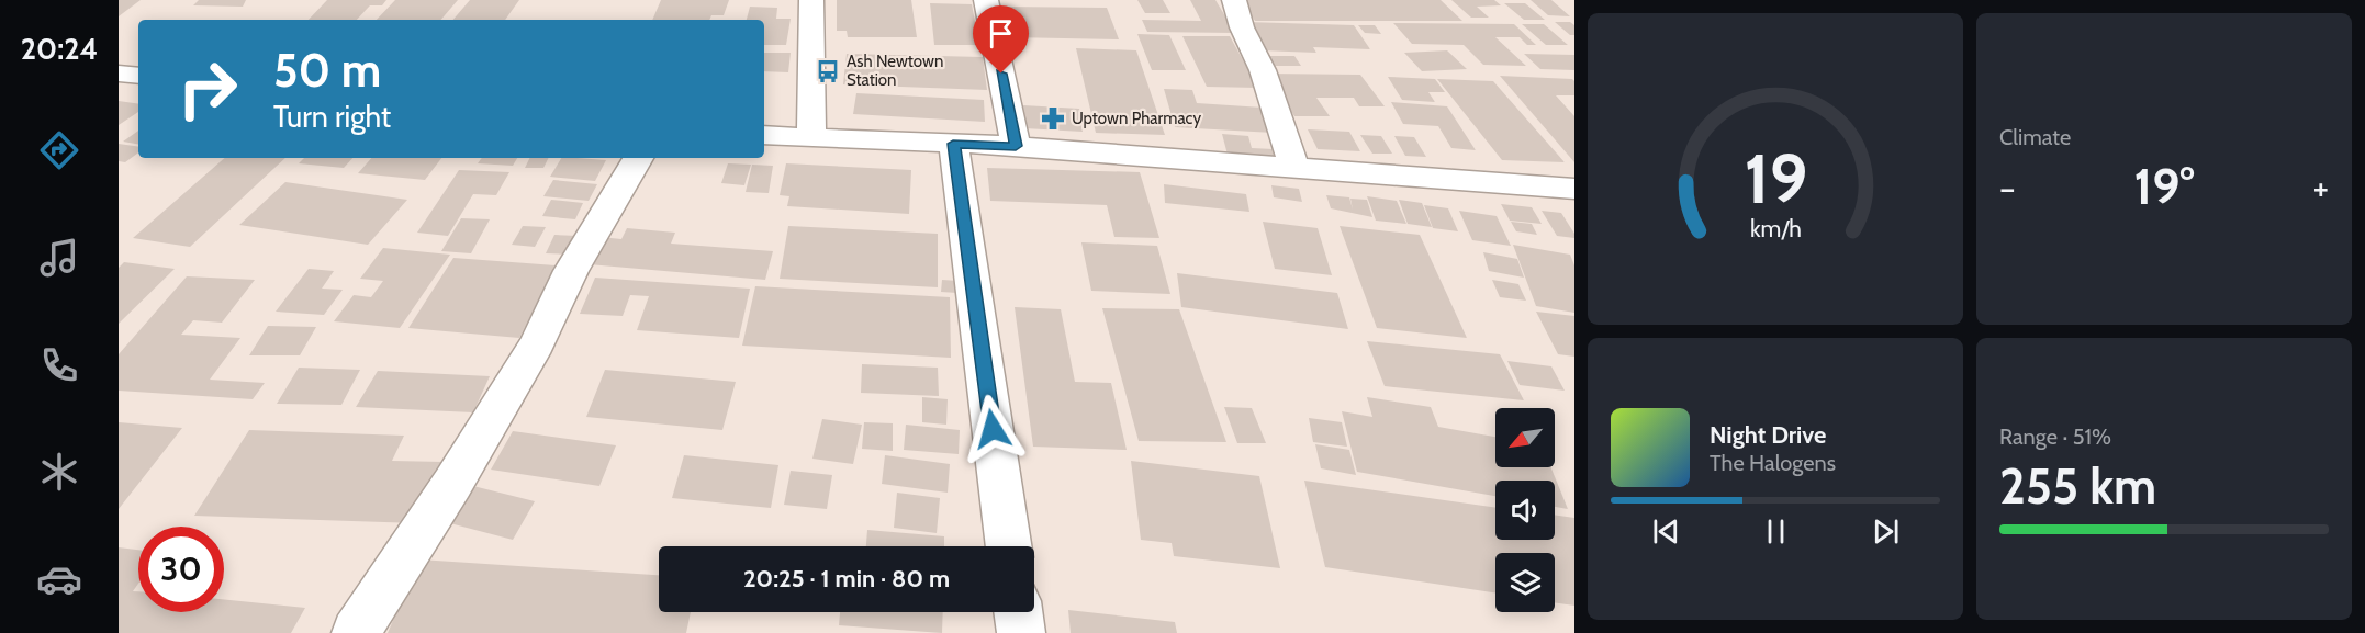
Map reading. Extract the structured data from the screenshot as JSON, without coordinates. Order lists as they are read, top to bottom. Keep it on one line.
{"places":{"bus stop":["Ash Newtown Station"],"pharmacy":["Uptown Pharmacy"]},"north":"bottom left","page":{"tabs":"20:24","tile":["Climate",["Range · 51%","255 km"]],"turn":["50 m","Turn right"],"heat":["−","19°","+"],"song":["Night Drive","The Halogens"],"limit":"30","trip":"20:25 · 1 min · 80 m","gauge":["19","km/h"]}}
